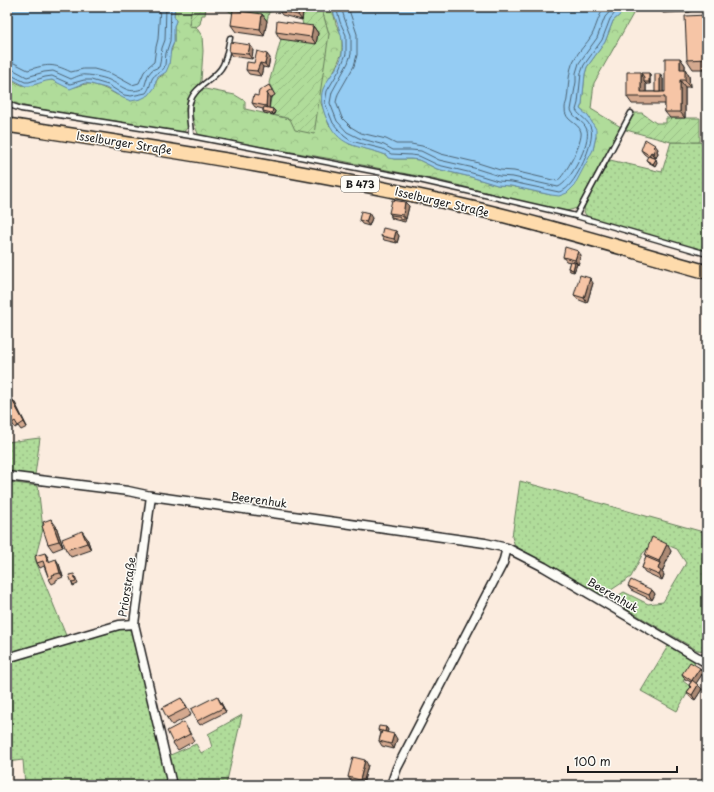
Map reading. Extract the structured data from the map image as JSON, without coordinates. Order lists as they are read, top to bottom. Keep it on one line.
{"streets":{"main road":["Isselburger Straße","B 473"],"street":["Beerenhuk","Priorstraße"]},"crossings":[["Beerenhuk","Priorstraße"]],"scale_bar":"100 m"}
